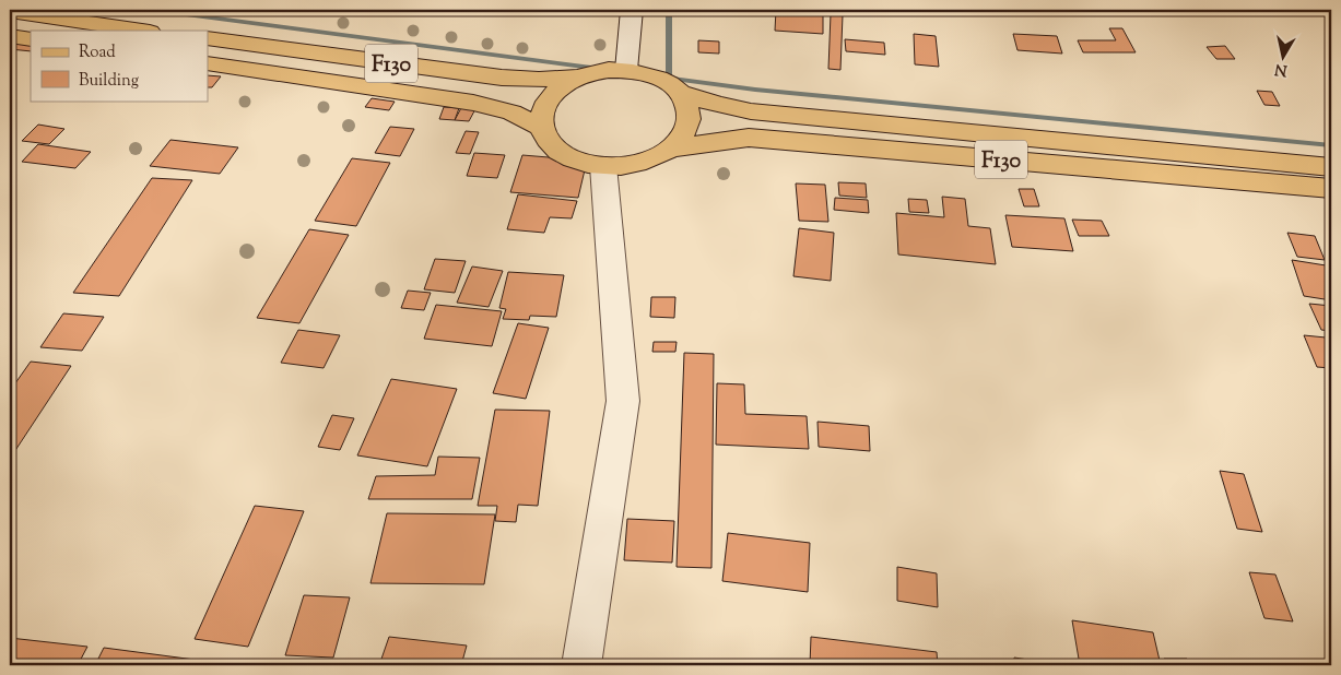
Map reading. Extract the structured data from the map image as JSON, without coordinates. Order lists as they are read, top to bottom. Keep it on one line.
{"streets":{"main road":["F130"]},"legend":["Road","Building"],"north":"bottom"}
